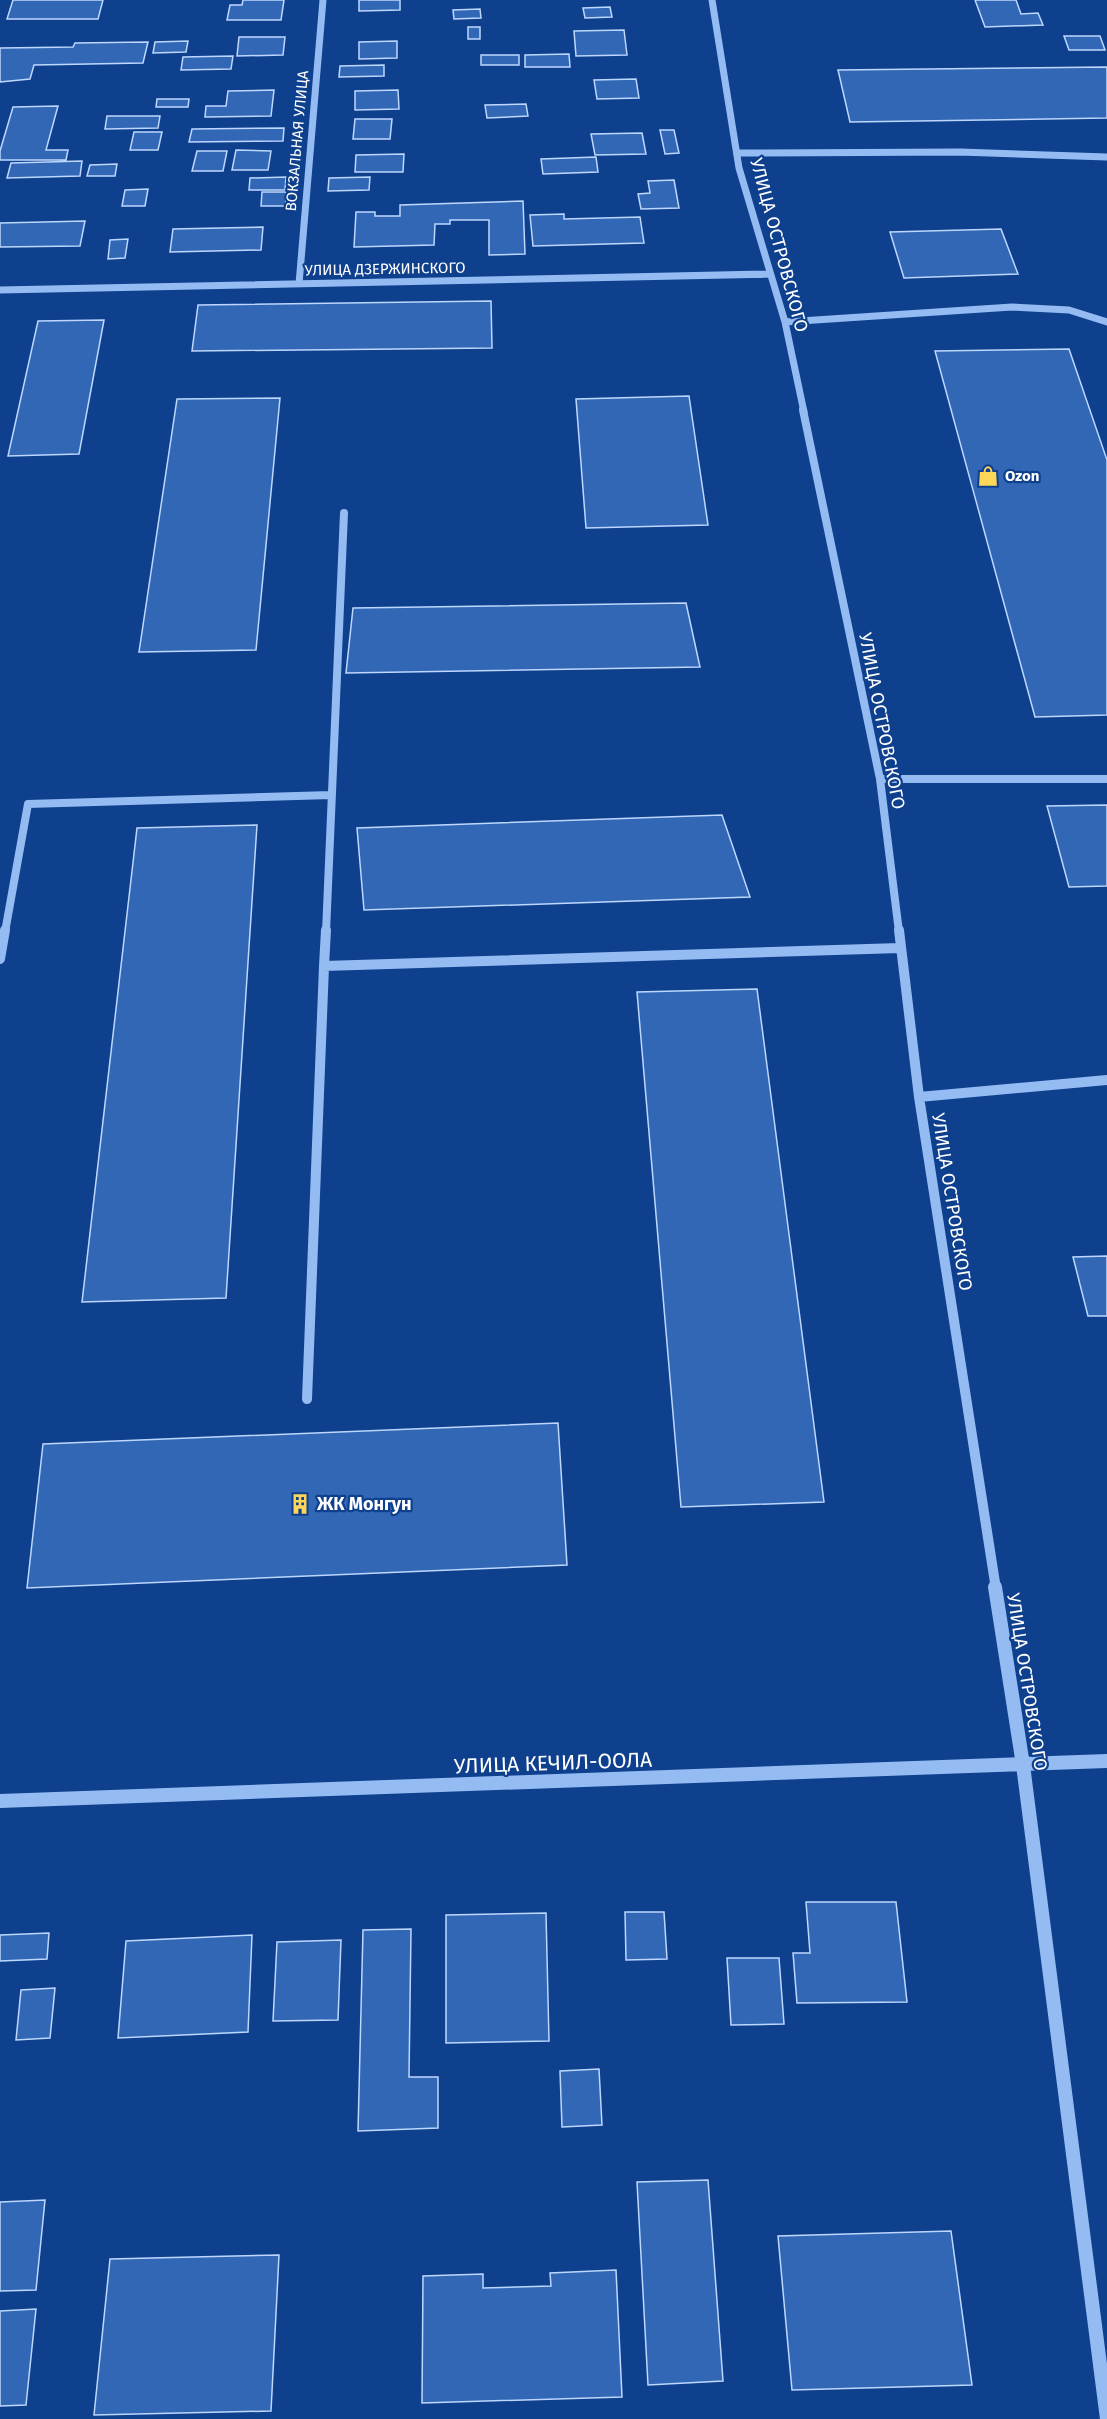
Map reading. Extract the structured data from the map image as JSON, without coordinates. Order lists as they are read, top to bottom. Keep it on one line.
{"streets":{"street":["ВОКЗАЛЬНАЯ УЛИЦА","УЛИЦА ОСТРОВСКОГО","УЛИЦА ДЗЕРЖИНСКОГО","УЛИЦА КЕЧИЛ-ООЛА"]},"crossings":[["ВОКЗАЛЬНАЯ УЛИЦА","УЛИЦА ДЗЕРЖИНСКОГО"],["УЛИЦА ОСТРОВСКОГО","УЛИЦА ДЗЕРЖИНСКОГО"],["УЛИЦА ОСТРОВСКОГО","УЛИЦА КЕЧИЛ-ООЛА"]],"places":{"shop":["Ozon"],"building":["ЖК Монгун"]}}
